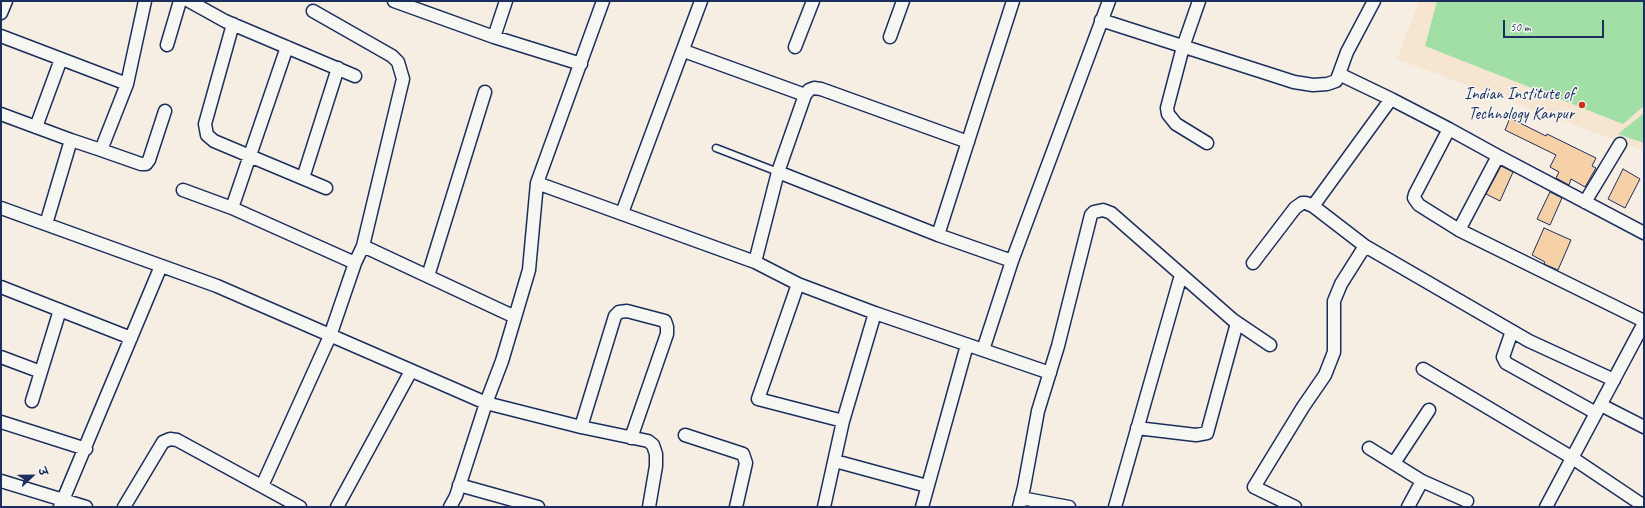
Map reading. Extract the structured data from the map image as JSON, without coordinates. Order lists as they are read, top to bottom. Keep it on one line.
{"places":["Indian Institute of Technology Kanpur"],"scale_bar":"50 m","north":"right"}
